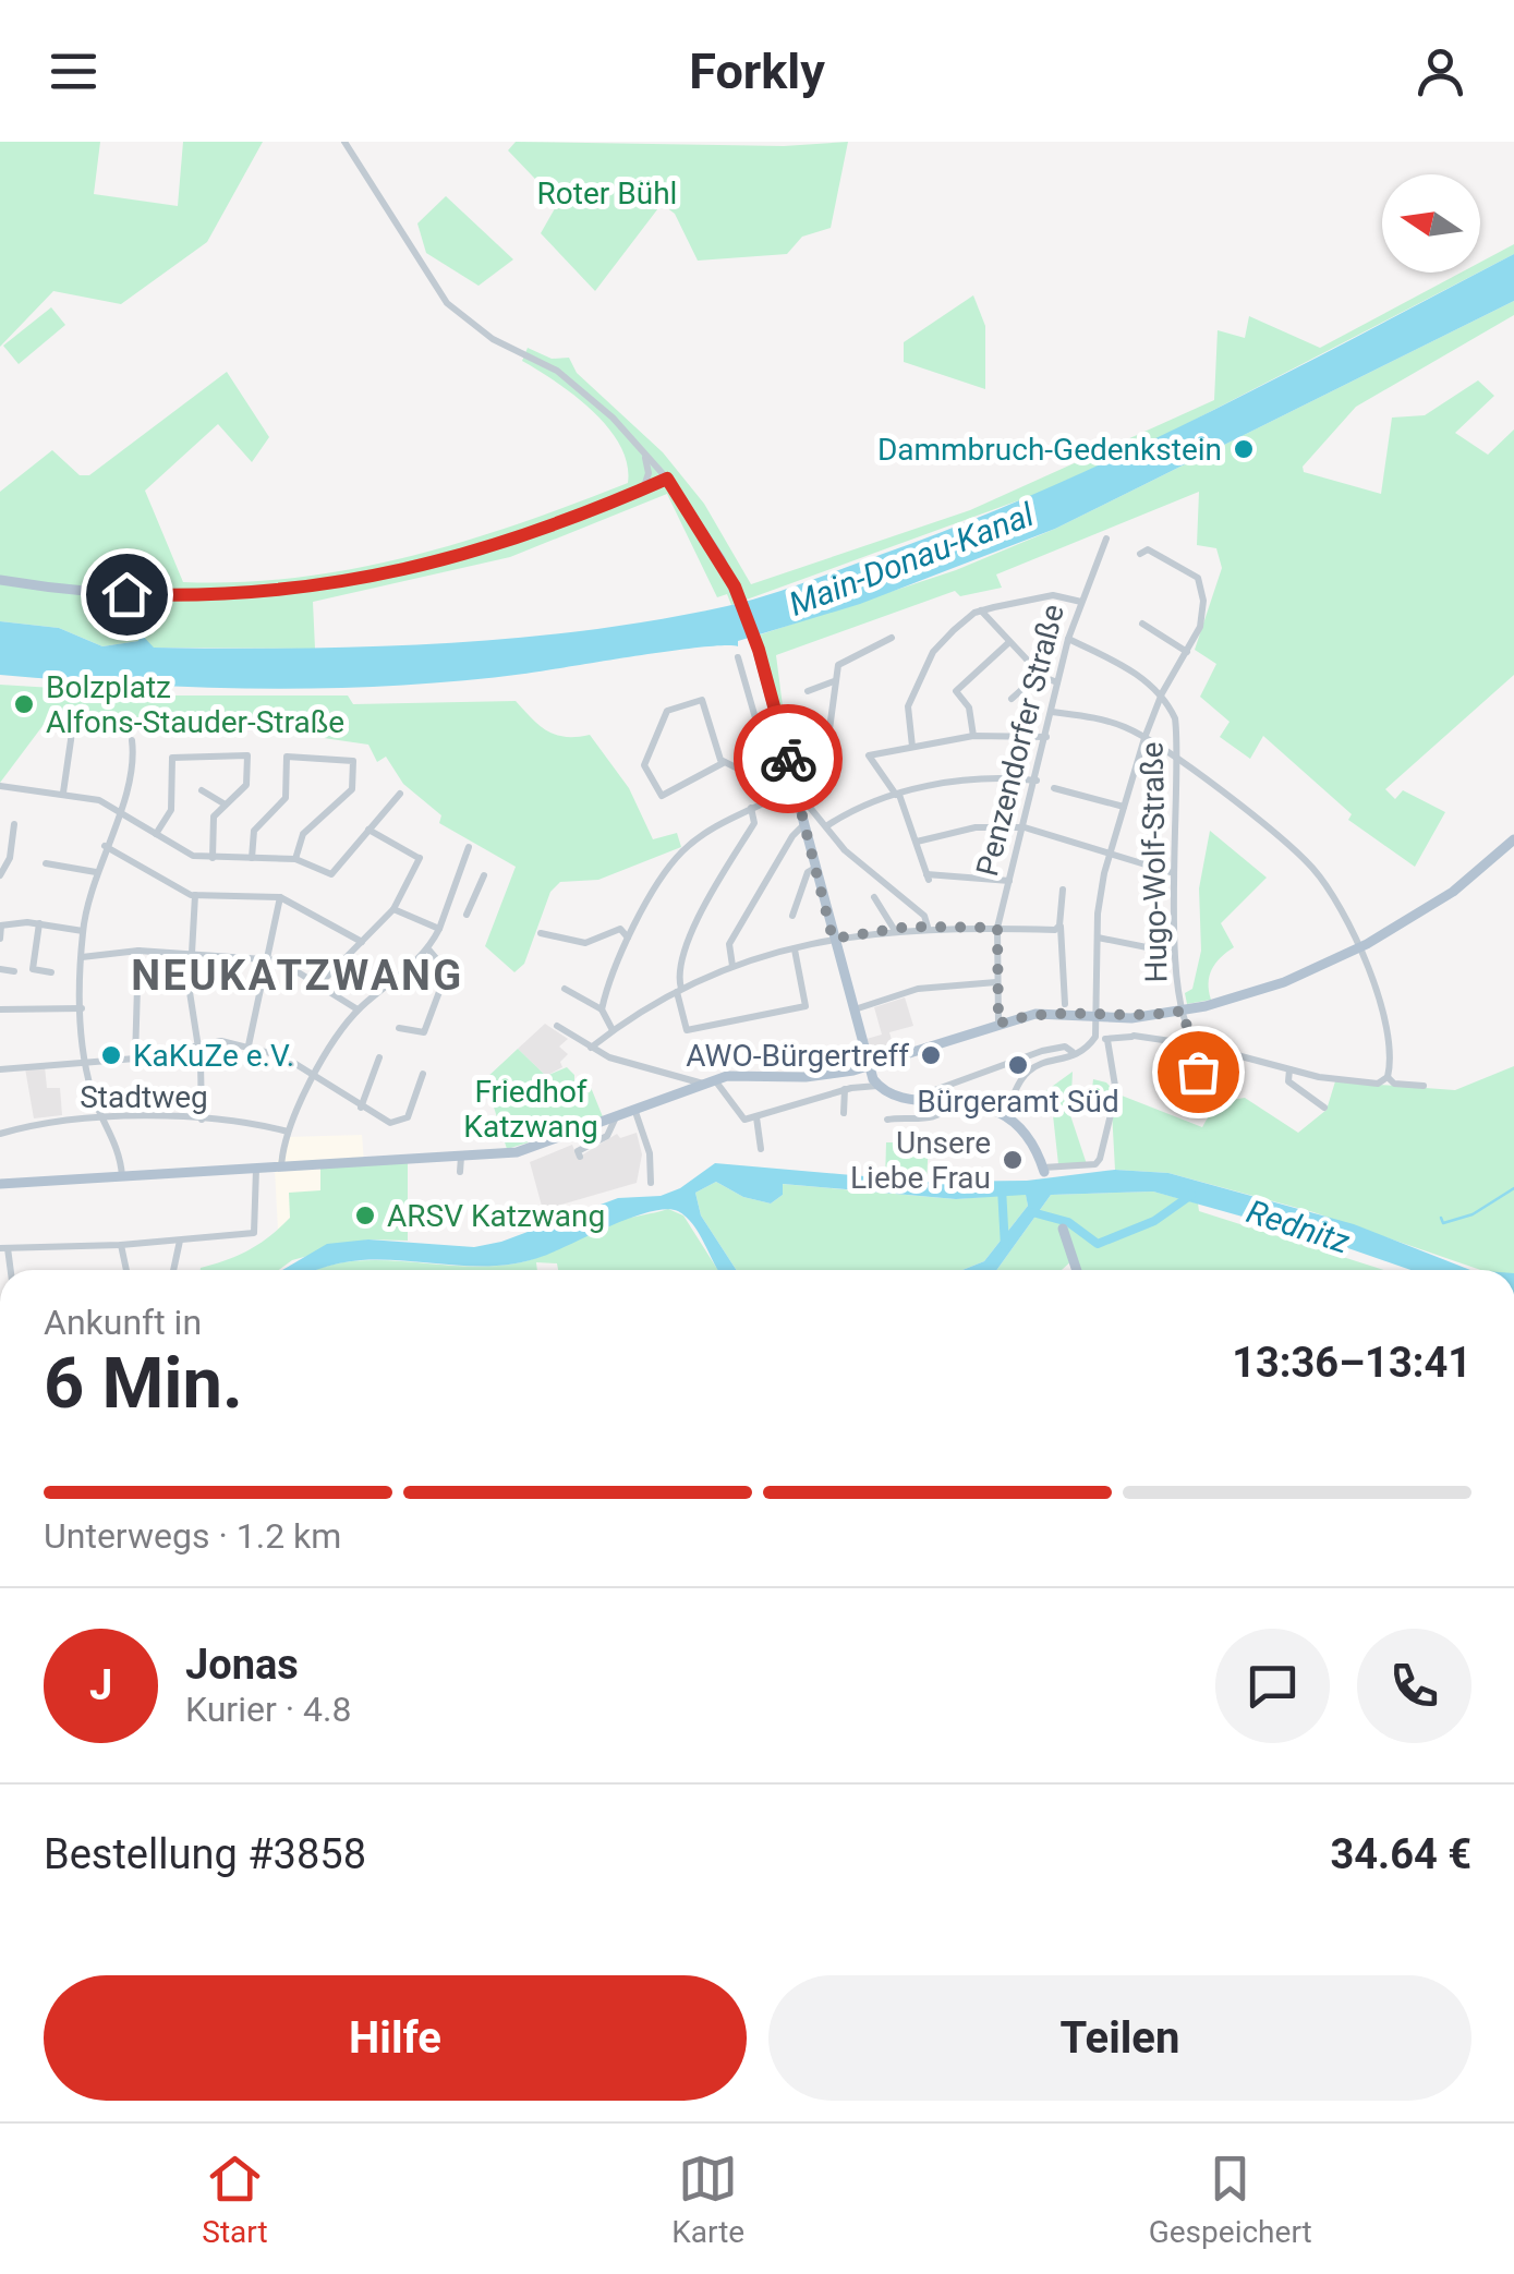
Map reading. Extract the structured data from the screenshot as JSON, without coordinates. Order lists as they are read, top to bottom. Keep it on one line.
{"streets":{"street":["Penzendorfer Straße","Hugo-Wolf-Straße","Stadtweg"]},"districts":["NEUKATZWANG"],"water":["Main-Donau-Kanal","Rednitz"],"parks":["Roter Bühl","Friedhof Katzwang"],"places":["Dammbruch-Gedenkstein","Bolzplatz Alfons-Stauder-Straße","KaKuZe e.V.","AWO-Bürgertreff","Bürgeramt Süd","Unsere Liebe Frau","ARSV Katzwang"],"north":"left","page":{"header":"Forkly","heading":["6 Min.","Ankunft in","13:36–13:41"],"panel":["Jonas","Kurier · 4.8","Bestellung #3858","34.64 €"],"bar":"Unterwegs · 1.2 km","round":"J","buttons":["Hilfe","Teilen"],"tabs":["Start","Karte","Gespeichert"]}}
